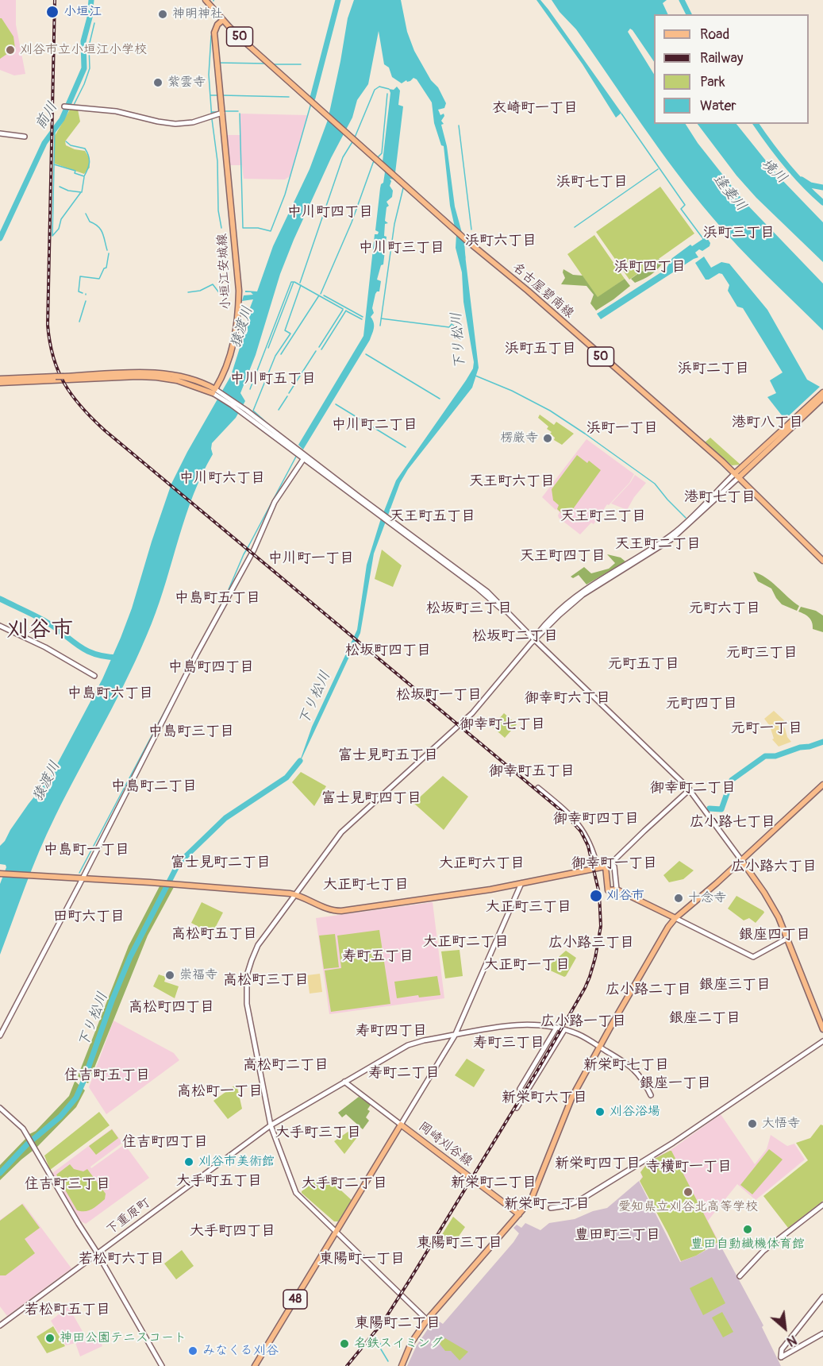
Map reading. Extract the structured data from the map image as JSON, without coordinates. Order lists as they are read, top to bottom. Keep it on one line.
{"streets":{"main road":["50","小垣江安城線","名古屋碧南線","岡崎刈谷線","48"],"street":["下重原町"]},"crossings":[["小垣江安城線","名古屋碧南線"]],"districts":["衣崎町一丁目","浜町七丁目","中川町四丁目","浜町三丁目","浜町六丁目","中川町三丁目","浜町四丁目","浜町五丁目","浜町二丁目","中川町五丁目","港町八丁目","中川町二丁目","浜町一丁目","中川町六丁目","天王町六丁目","港町七丁目","天王町五丁目","天王町三丁目","天王町二丁目","天王町四丁目","中川町一丁目","中島町五丁目","松坂町三丁目","元町六丁目","刈谷市","松坂町二丁目","松坂町四丁目","元町三丁目","元町五丁目","中島町四丁目","中島町六丁目","松坂町一丁目","御幸町六丁目","元町四丁目","御幸町七丁目","元町一丁目","中島町三丁目","富士見町五丁目","御幸町五丁目","中島町二丁目","御幸町二丁目","富士見町四丁目","御幸町四丁目","広小路七丁目","中島町一丁目","富士見町二丁目","大正町六丁目","御幸町一丁目","広小路六丁目","大正町七丁目","大正町三丁目","田町六丁目","高松町五丁目","銀座四丁目","大正町二丁目","広小路三丁目","寿町五丁目","大正町一丁目","高松町三丁目","銀座三丁目","広小路二丁目","高松町四丁目","銀座二丁目","広小路一丁目","寿町四丁目","寿町三丁目","高松町二丁目","新栄町七丁目","寿町二丁目","住吉町五丁目","銀座一丁目","高松町一丁目","新栄町六丁目","大手町三丁目","住吉町四丁目","新栄町四丁目","寺横町一丁目","大手町五丁目","新栄町二丁目","大手町二丁目","住吉町三丁目","新栄町一丁目","大手町四丁目","豊田町三丁目","東陽町三丁目","若松町六丁目","東陽町一丁目","若松町五丁目","東陽町二丁目"],"water":["前川","境川","逢妻川","猿渡川","下り松川"],"places":["小垣江","神明神社","刈谷市立小垣江小学校","紫雲寺","楞厳寺","刈谷市","十念寺","崇福寺","刈谷浴場","大悟寺","刈谷市美術館","愛知県立刈谷北高等学校","豊田自動織機体育館","神田公園テニスコート","名鉄スイミング","みなくる刈谷"],"legend":["Road","Railway","Park","Water"],"north":"bottom right"}
